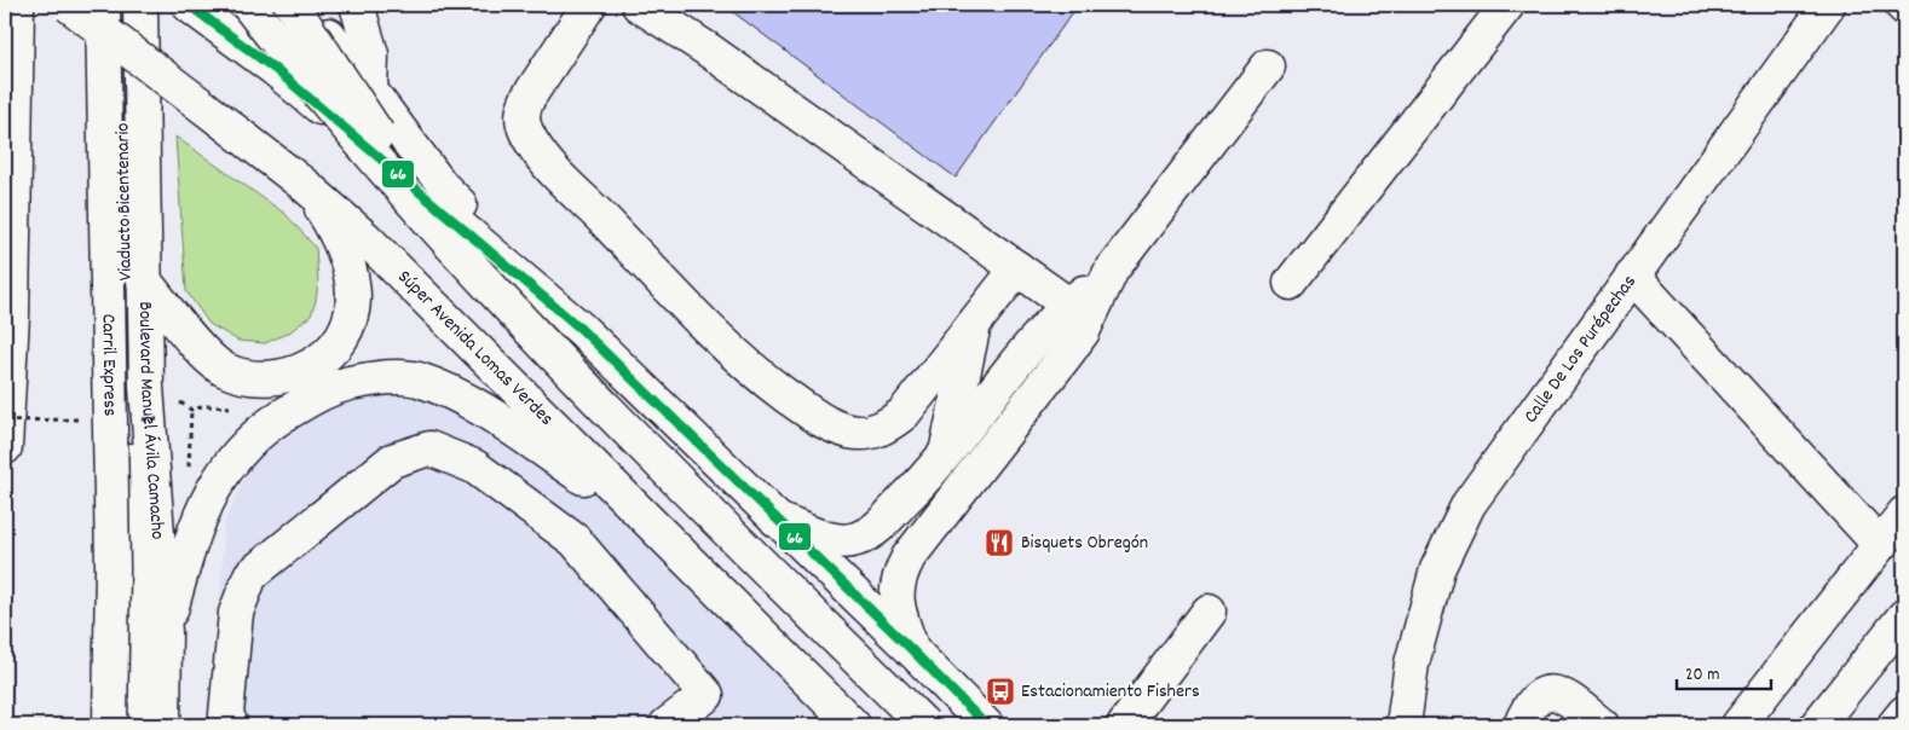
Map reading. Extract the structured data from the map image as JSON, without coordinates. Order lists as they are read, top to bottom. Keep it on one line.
{"streets":{"main road":["Viaducto Bicentenario","Súper Avenida Lomas Verdes","Calle De Los Purépechas","Carril Express","Boulevard Manuel Ávila Camacho"]},"places":{"restaurant":["Bisquets Obregón"],"bus stop":["Estacionamiento Fishers"]},"lines":["transit line 66"],"scale_bar":"20 m"}
